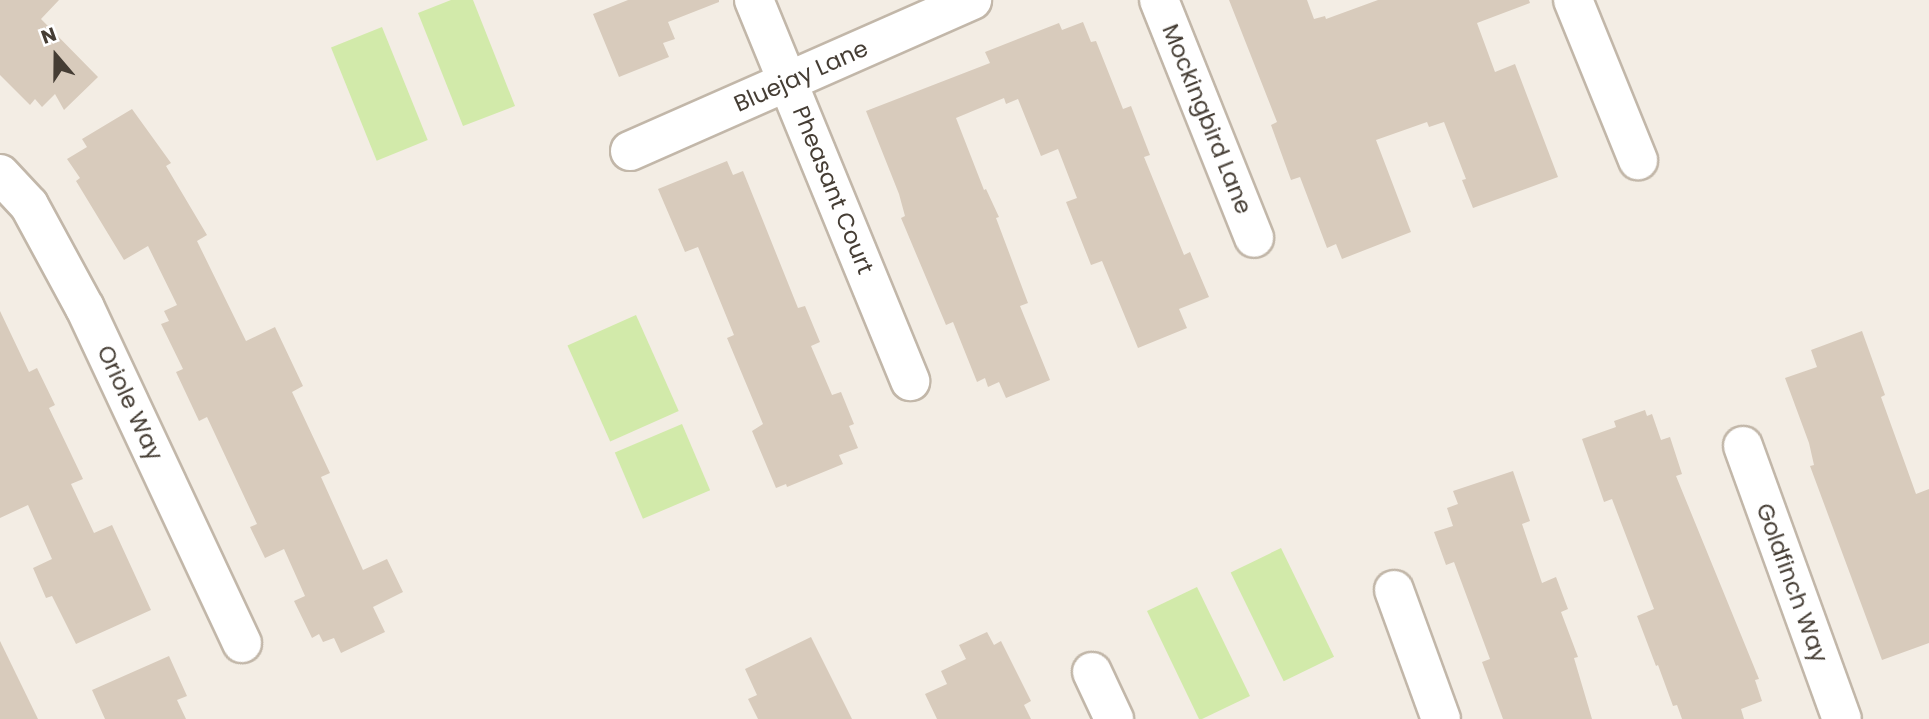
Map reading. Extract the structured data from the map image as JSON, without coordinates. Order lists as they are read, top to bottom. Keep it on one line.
{"streets":{"street":["Bluejay Lane","Mockingbird Lane","Pheasant Court","Oriole Way","Goldfinch Way"]},"crossings":[["Bluejay Lane","Pheasant Court"]],"north":"top"}
